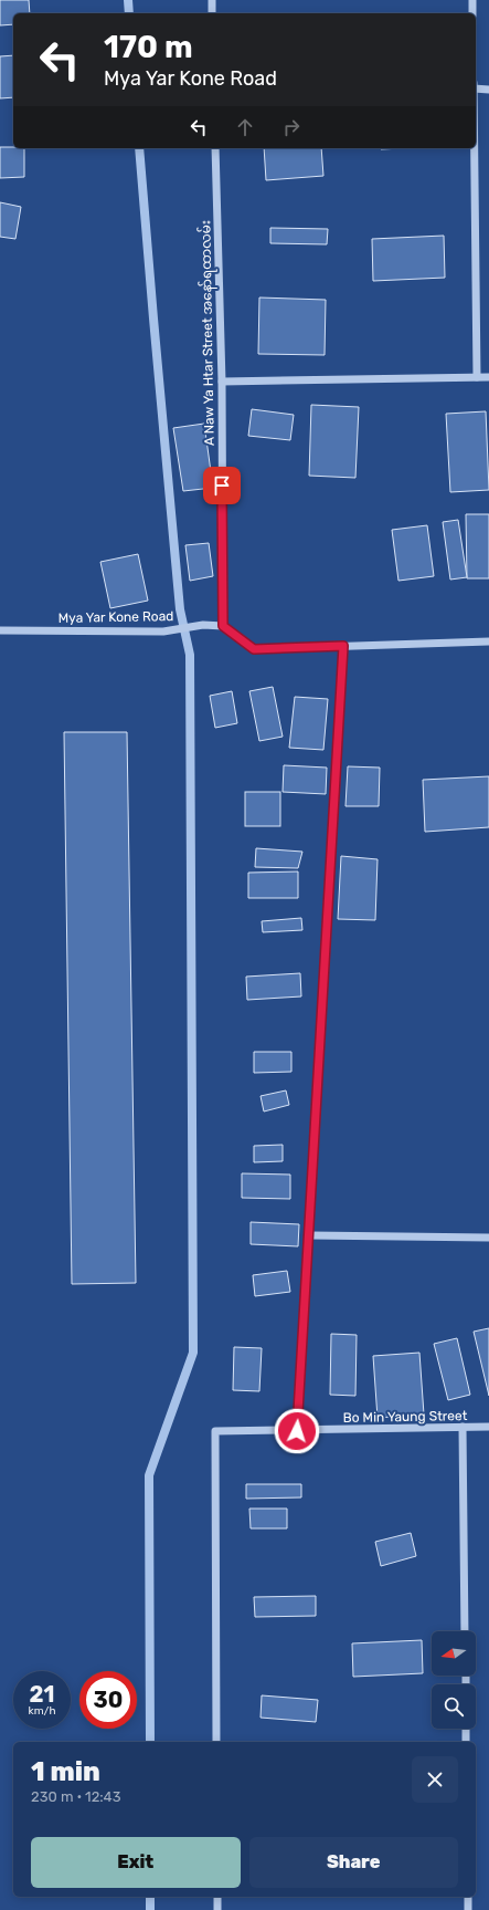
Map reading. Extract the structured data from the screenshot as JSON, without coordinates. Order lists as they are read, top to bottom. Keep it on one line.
{"streets":{"street":["A Naw Ya Htar Street အနော်ရထာလမ်း","Mya Yar Kone Road","Bo Min Yaung Street"]},"crossings":[["A Naw Ya Htar Street အနော်ရထာလမ်း","Mya Yar Kone Road"]],"north":"left","page":{"turn":["170 m","Mya Yar Kone Road"],"speed":"21 km/h","limit":"30","heading":["1 min","230 m · 12:43"],"buttons":["Exit","Share"]}}
